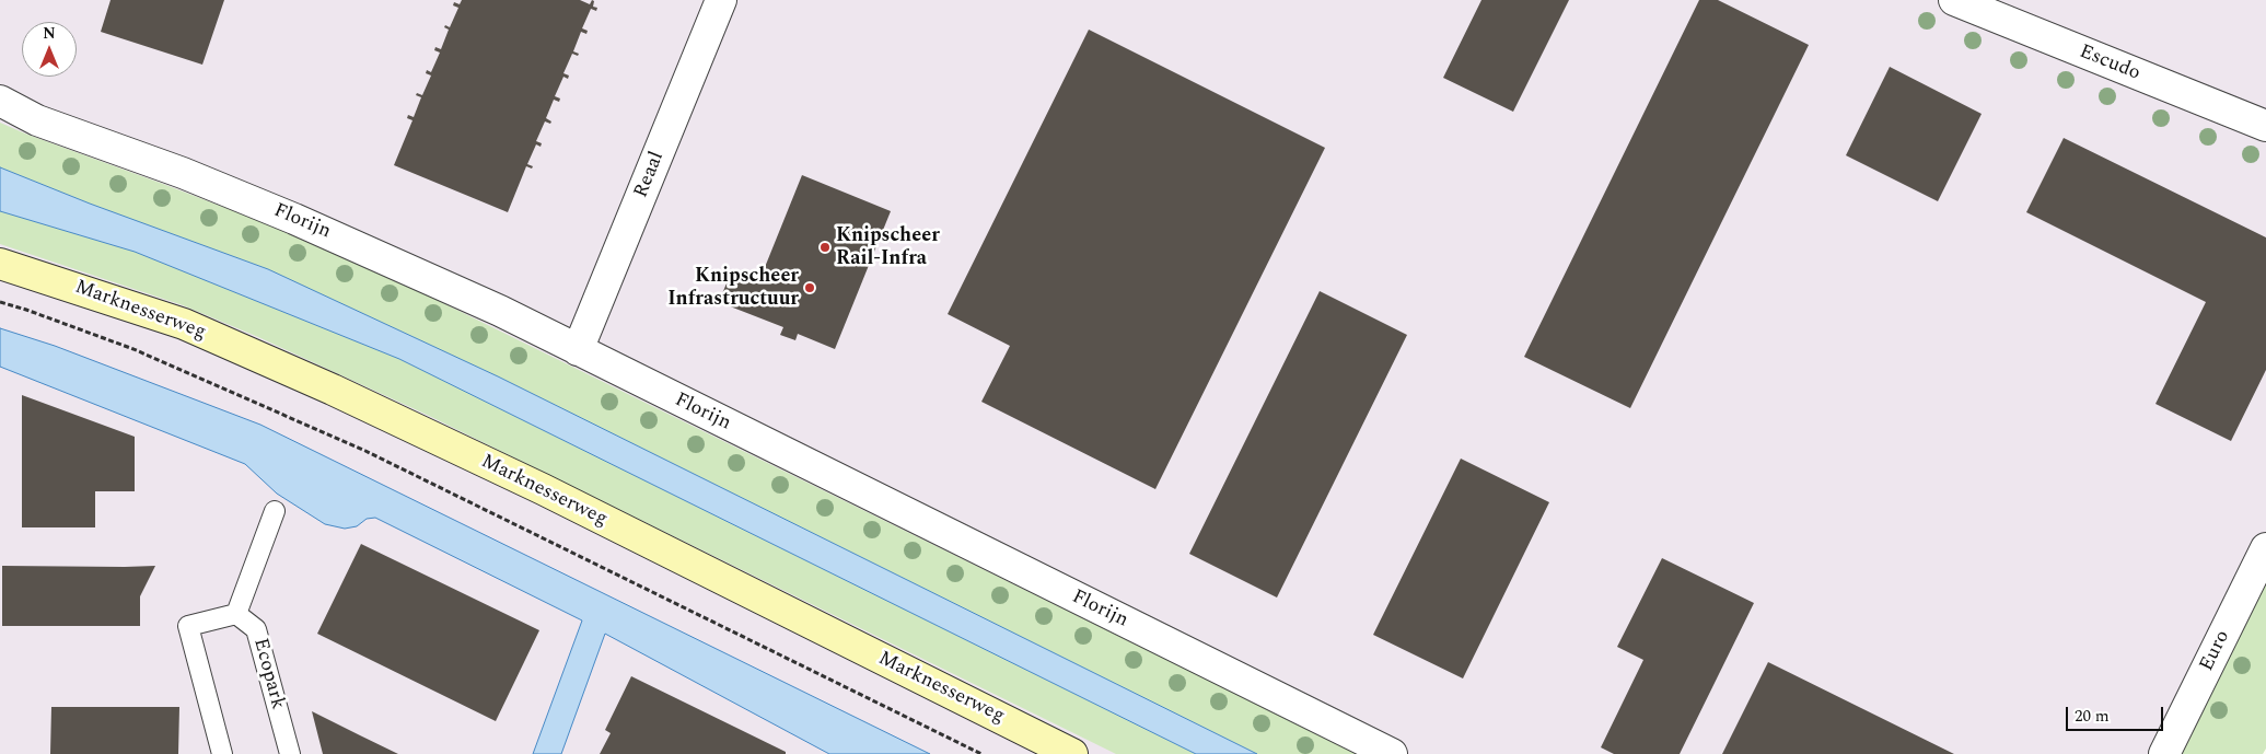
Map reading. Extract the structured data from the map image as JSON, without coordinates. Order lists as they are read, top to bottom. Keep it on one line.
{"streets":{"main road":["Marknesserweg"],"street":["Escudo","Reaal","Florijn","Euro"],"lane":["Ecopark"]},"crossings":[["Reaal","Florijn"]],"places":["Knipscheer Rail-Infra","Knipscheer Infrastructuur"],"scale_bar":"20 m","north":"top"}
